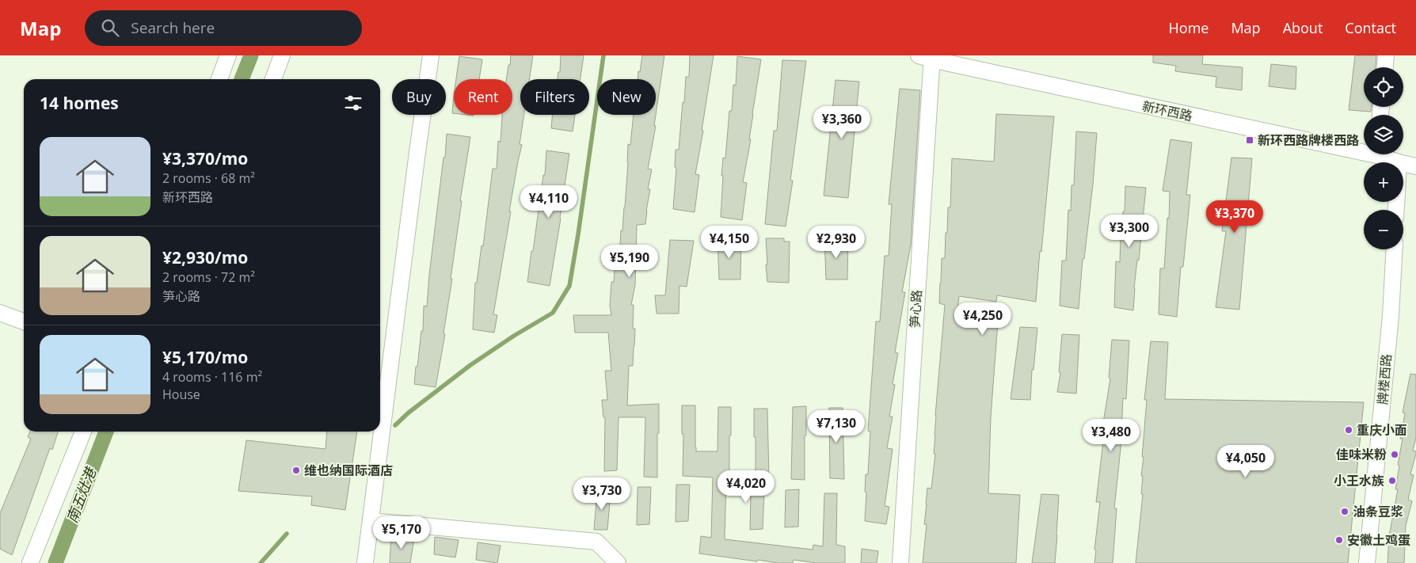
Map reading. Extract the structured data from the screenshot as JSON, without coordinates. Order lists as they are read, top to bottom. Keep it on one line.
{"streets":{"street":["新环西路","笋心路","牌楼西路"]},"crossings":[["新环西路","笋心路"]],"water":["南五灶港"],"places":{"transit":["新环西路牌楼西路"],"other":["重庆小面","佳味米粉","维也纳国际酒店","小王水族","油条豆浆","安徽土鸡蛋"]},"page":{"header":"Map","search":"Search here","nav":["Home","Map","About","Contact"],"map_buttons":["+","−"],"chip":["Buy","Rent","Filters","New"],"heading":"14 homes","price":["¥3,360","¥4,110","¥3,370","¥3,300","¥4,150","¥2,930","¥5,190","¥4,250","¥7,130","¥3,480","¥4,050","¥4,020","¥3,730","¥5,170"],"list":[{"name":"¥3,370/mo","note":"2 rooms · 68 m² · 新环西路"},{"name":"¥2,930/mo","note":"2 rooms · 72 m² · 笋心路"},{"name":"¥5,170/mo","note":"4 rooms · 116 m² · House"}]}}
